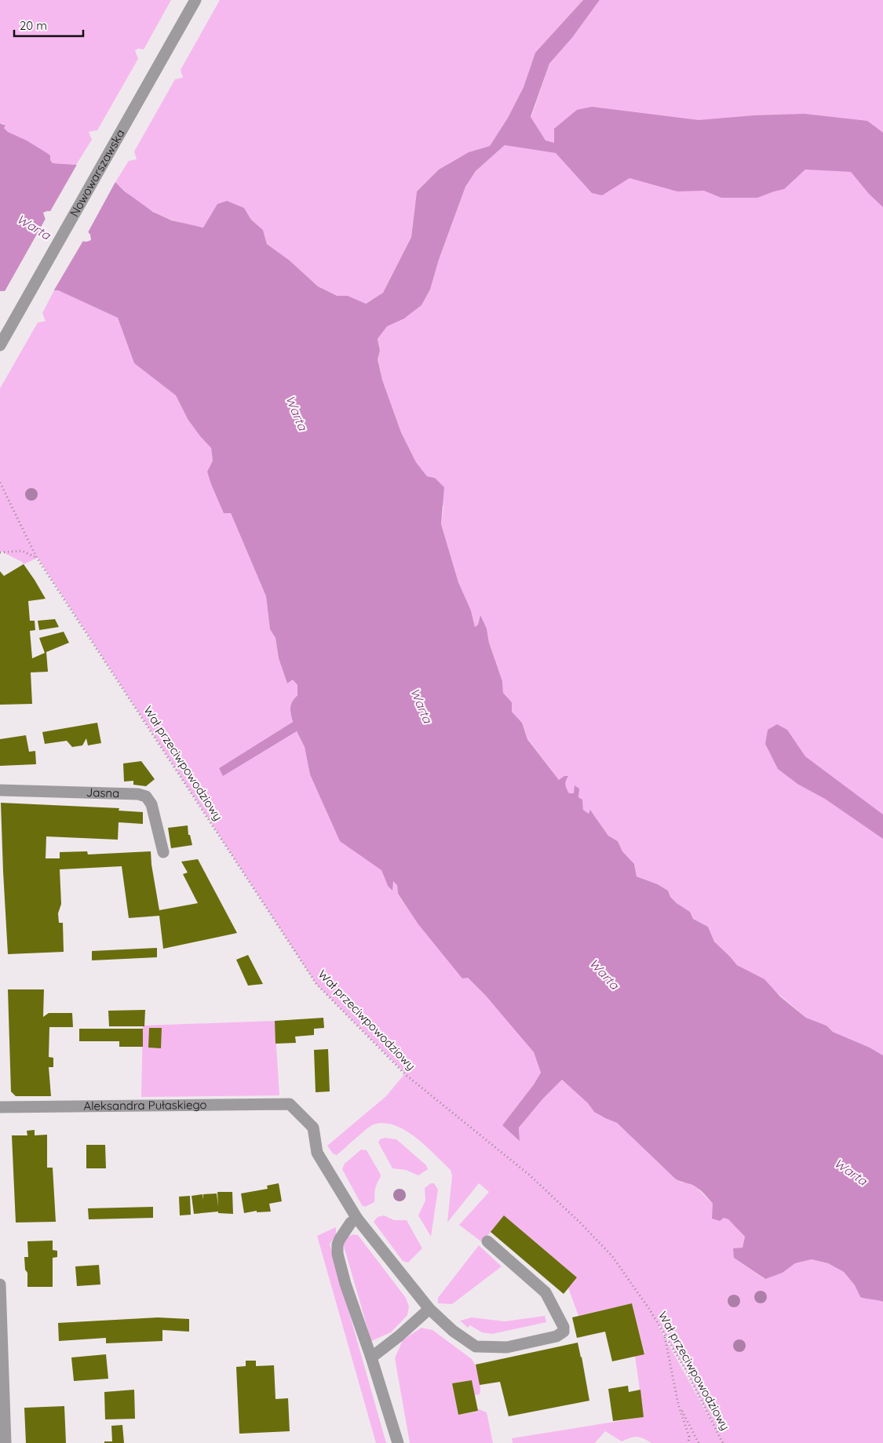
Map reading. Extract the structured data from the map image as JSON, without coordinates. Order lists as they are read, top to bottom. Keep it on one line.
{"streets":{"street":["Nowowarszawska","Jasna","Aleksandra Pułaskiego"],"path":["Wał przeciwpowodziowy"]},"water":["Warta"],"scale_bar":"20 m"}
